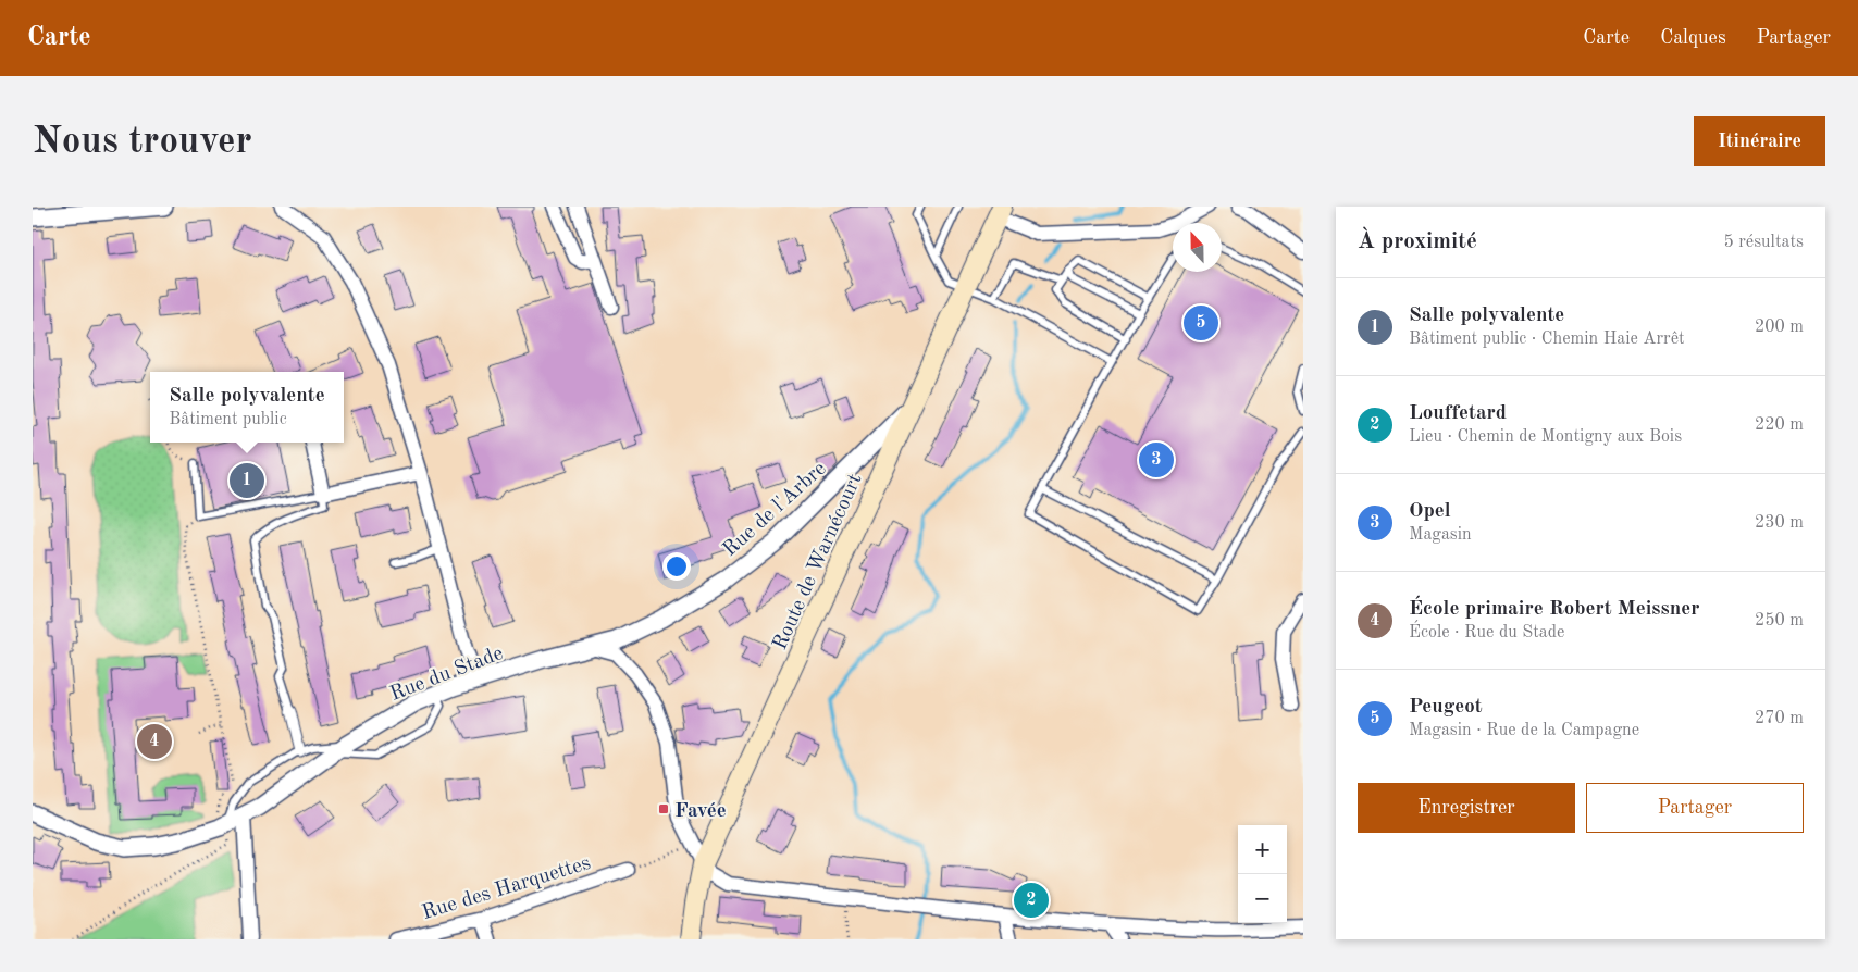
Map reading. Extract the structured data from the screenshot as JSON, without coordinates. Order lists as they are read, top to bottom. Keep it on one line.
{"streets":{"main road":["Route de Warnécourt"],"street":["Rue de l'Arbre","Rue du Stade","Rue des Harquettes"]},"crossings":[["Rue de l'Arbre","Route de Warnécourt"],["Rue de l'Arbre","Rue du Stade"]],"places":{"transit":["Favée"]},"north":"top","page":{"header":"Carte","nav":["Carte","Calques","Partager"],"buttons":["Itinéraire",["Enregistrer","Partager"]],"title":"Nous trouver","heading":["À proximité","5 résultats"],"list":[{"mark":"1","name":"Salle polyvalente","note":"Bâtiment public · Chemin Haie Arrêt","value":"200 m"},{"mark":"2","name":"Louffetard","note":"Lieu · Chemin de Montigny aux Bois","value":"220 m"},{"mark":"3","name":"Opel","note":"Magasin","value":"230 m"},{"mark":"4","name":"École primaire Robert Meissner","note":"École · Rue du Stade","value":"250 m"},{"mark":"5","name":"Peugeot","note":"Magasin · Rue de la Campagne","value":"270 m"}],"pins":["5","3","1","4","2"],"popup":["Salle polyvalente","Bâtiment public"],"map_buttons":["+","−"]}}
